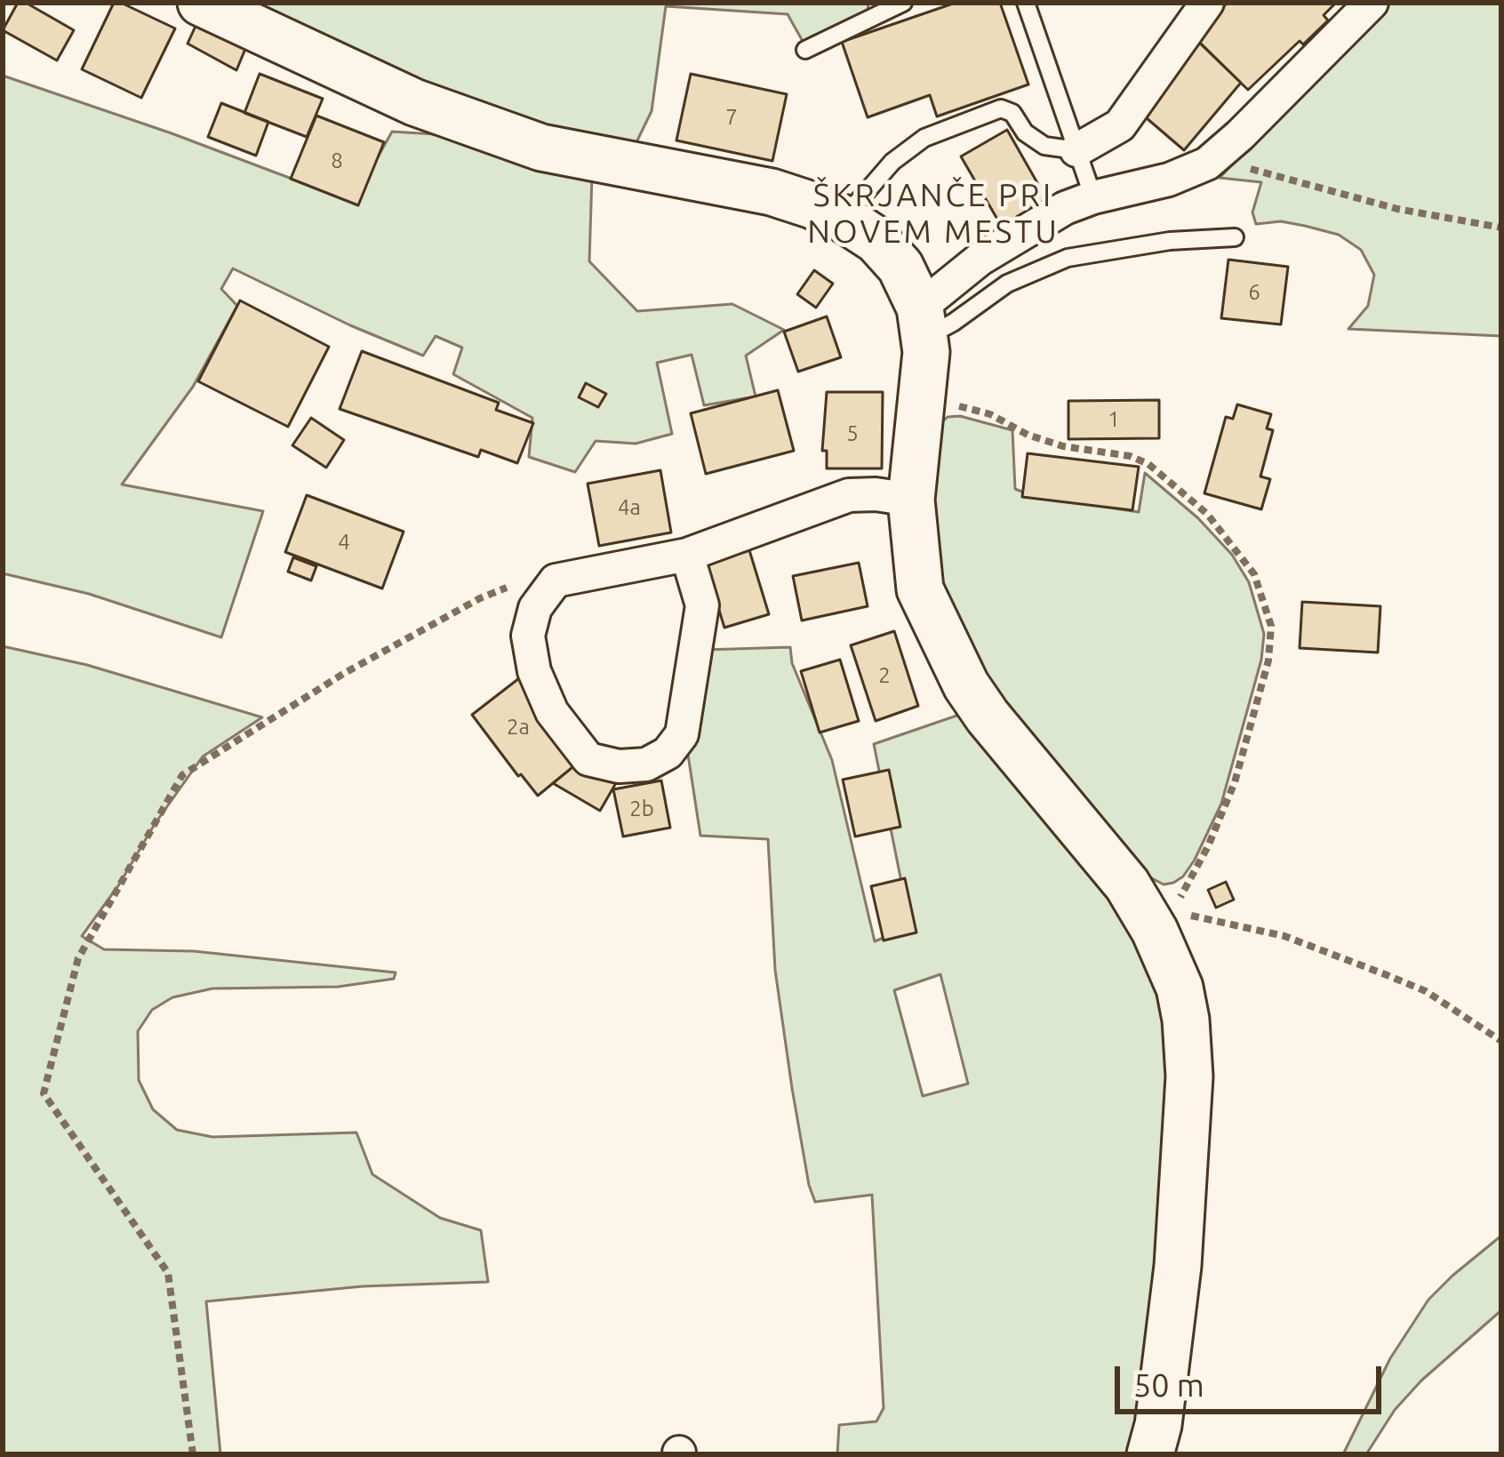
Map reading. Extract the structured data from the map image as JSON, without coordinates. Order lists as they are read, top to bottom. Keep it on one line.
{"districts":["ŠKRJANČE PRI NOVEM MESTU"],"house_numbers":["7","8","6","1","5","4a","4","2","2a","2b"],"scale_bar":"50 m"}
